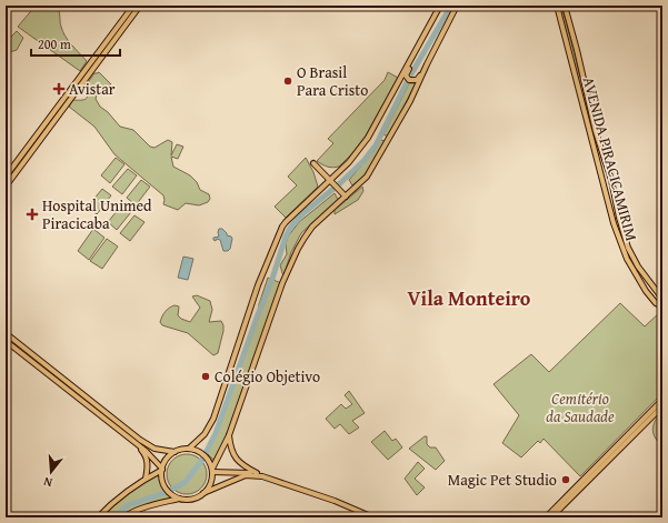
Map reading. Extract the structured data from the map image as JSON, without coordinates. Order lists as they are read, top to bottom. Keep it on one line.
{"streets":{"main road":["AVENIDA PIRACICAMIRIM"]},"districts":["Vila Monteiro"],"parks":["Cemitério da Saudade"],"places":{"other":["O Brasil Para Cristo","Colégio Objetivo","Magic Pet Studio"],"health":["Avistar","Hospital Unimed Piracicaba"]},"scale_bar":"200 m","north":"bottom"}
